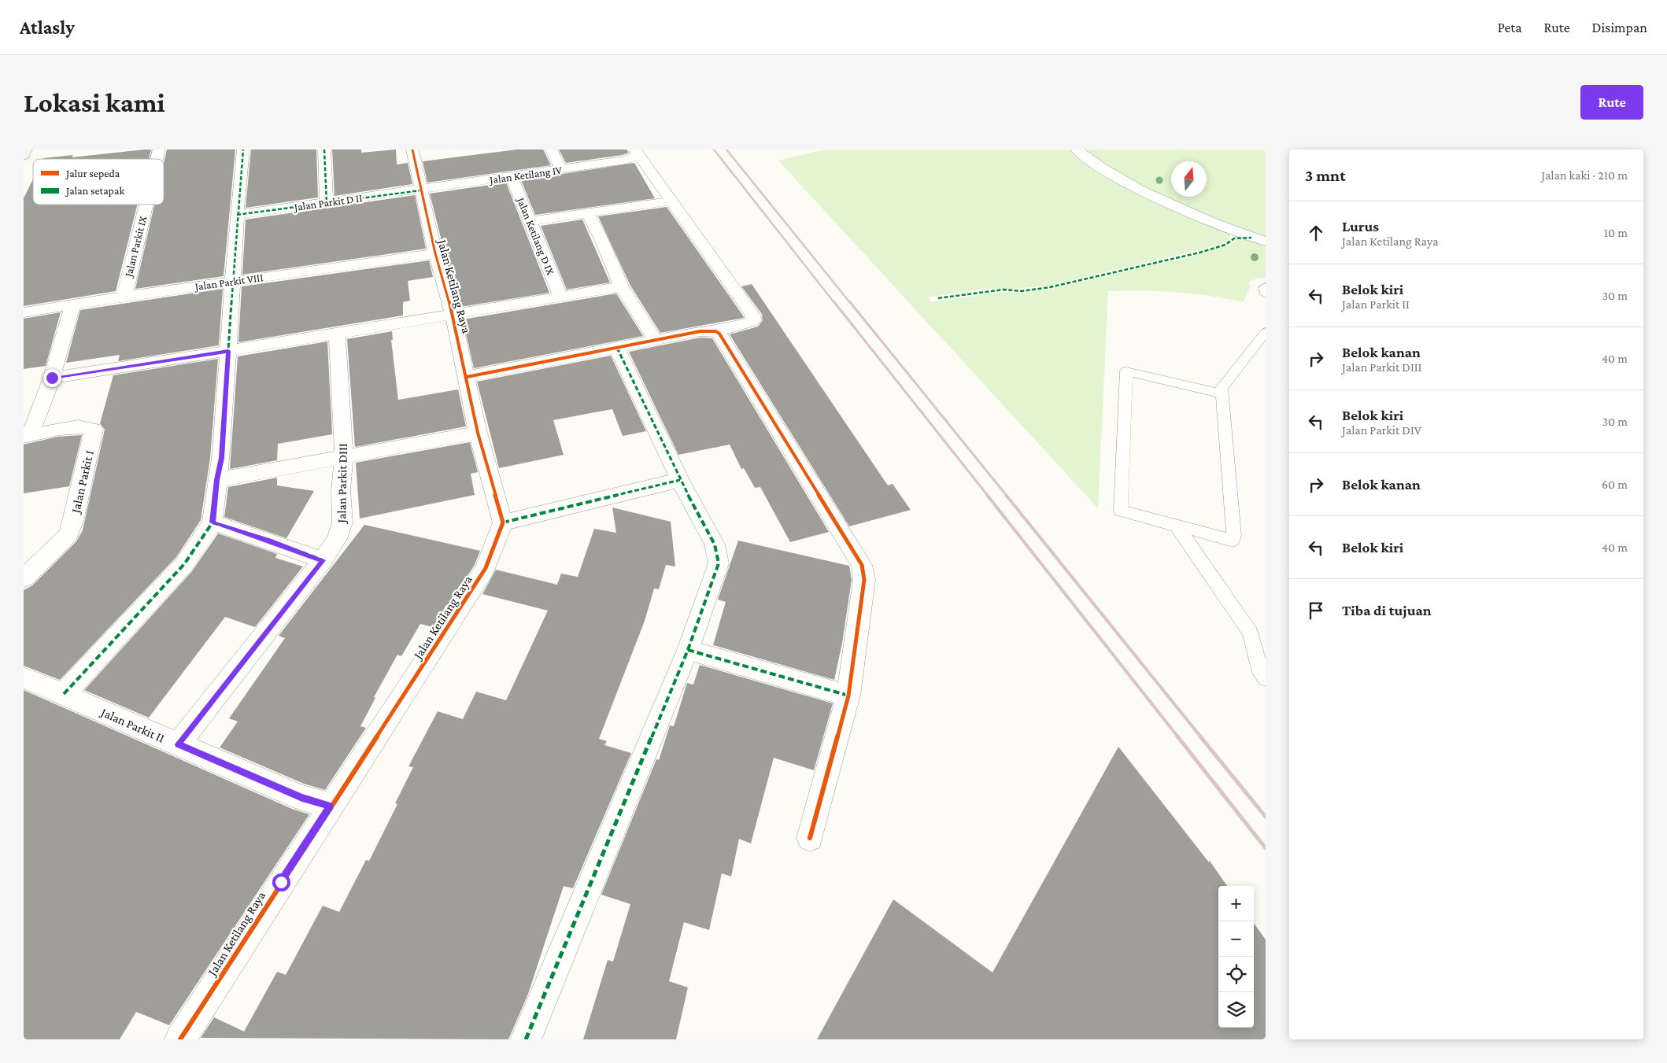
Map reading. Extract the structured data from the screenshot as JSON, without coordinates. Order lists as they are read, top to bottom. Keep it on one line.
{"streets":{"street":["Jalan Ketilang IV","Jalan Parkit D II","Jalan Ketilang D IX","Jalan Parkit IX","Jalan Parkit VIII","Jalan Ketilang Raya","Jalan Parkit I","Jalan Parkit DIII","Jalan Parkit II"]},"crossings":[["Jalan Ketilang IV","Jalan Parkit D II"],["Jalan Ketilang IV","Jalan Ketilang D IX"],["Jalan Ketilang IV","Jalan Ketilang Raya"],["Jalan Parkit D II","Jalan Ketilang Raya"],["Jalan Parkit IX","Jalan Parkit VIII"],["Jalan Parkit VIII","Jalan Ketilang Raya"],["Jalan Ketilang Raya","Jalan Parkit II"],["Jalan Parkit DIII","Jalan Parkit II"]],"legend":["Jalur sepeda","Jalan setapak"],"north":"top","page":{"header":"Atlasly","nav":["Peta","Rute","Disimpan"],"buttons":"Rute","title":"Lokasi kami","heading":["3 mnt","Jalan kaki · 210 m"],"list":[["Lurus","Jalan Ketilang Raya","10 m"],["Belok kiri","Jalan Parkit II","30 m"],["Belok kanan","Jalan Parkit DIII","40 m"],["Belok kiri","Jalan Parkit DIV","30 m"],["Belok kanan","60 m"],["Belok kiri","40 m"],"Tiba di tujuan"],"map_buttons":["+","−"]}}
